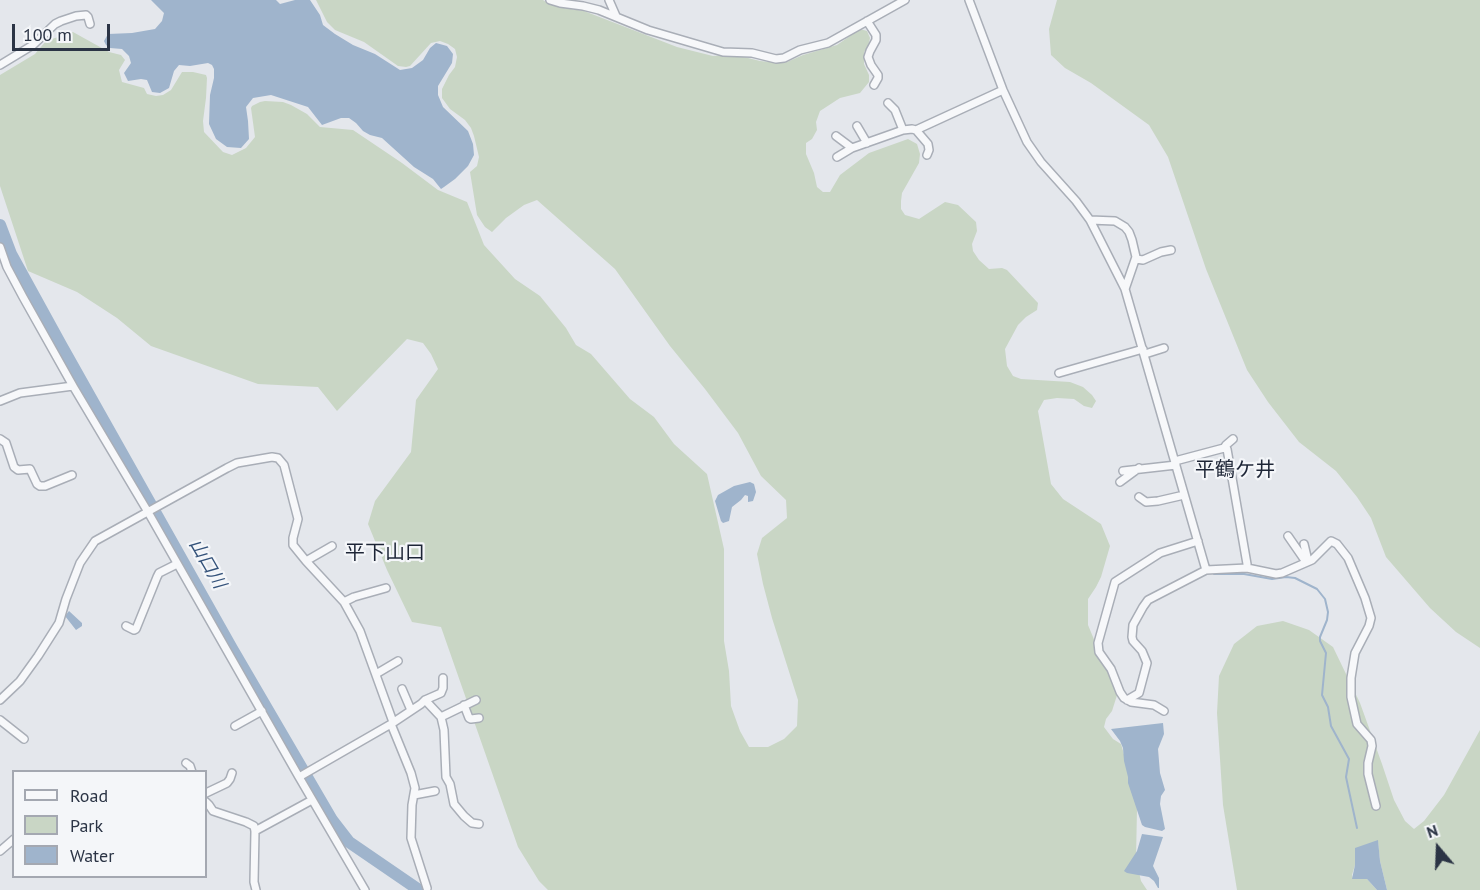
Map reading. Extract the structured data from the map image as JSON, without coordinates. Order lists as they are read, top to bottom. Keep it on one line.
{"districts":["平鶴ケ井","平下山口"],"water":["山口川"],"legend":["Road","Park","Water"],"scale_bar":"100 m","north":"top"}
